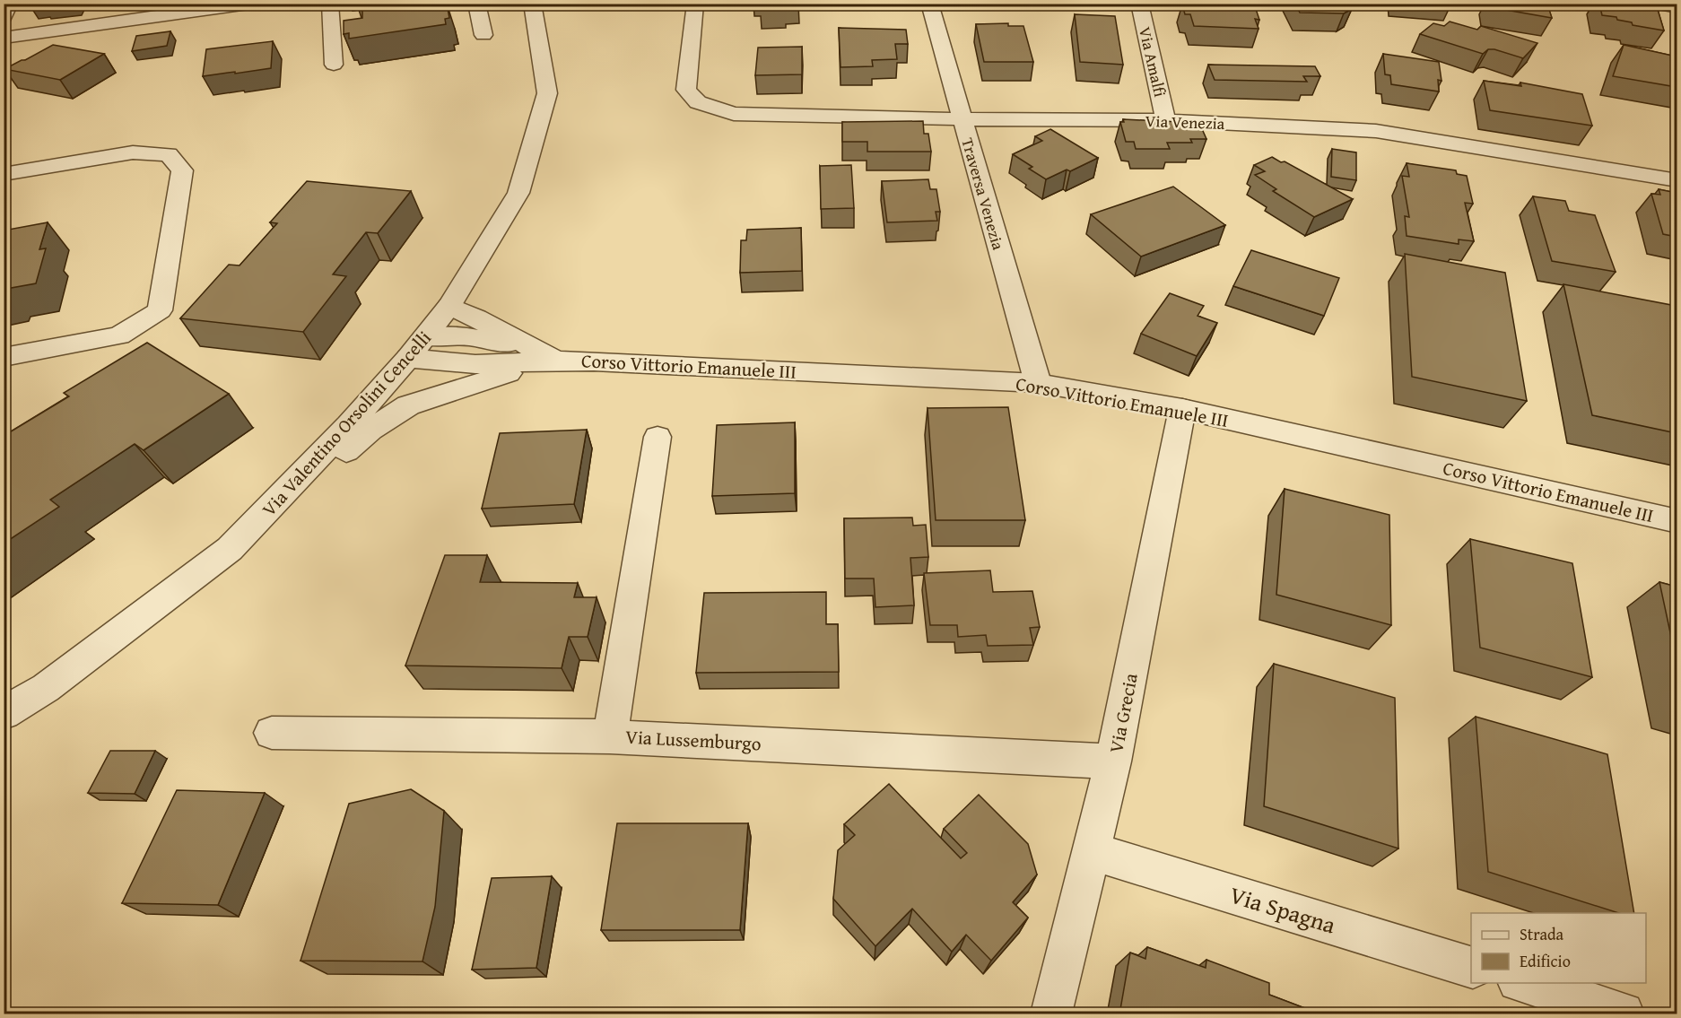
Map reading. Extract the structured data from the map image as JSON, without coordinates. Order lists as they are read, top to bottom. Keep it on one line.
{"streets":{"street":["Via Amalfi","Via Venezia","Traversa Venezia","Corso Vittorio Emanuele III","Via Valentino Orsolini Cencelli","Via Grecia","Via Lussemburgo","Via Spagna"]},"crossings":[["Via Amalfi","Via Venezia"],["Via Venezia","Traversa Venezia"],["Traversa Venezia","Corso Vittorio Emanuele III"],["Corso Vittorio Emanuele III","Via Valentino Orsolini Cencelli"],["Corso Vittorio Emanuele III","Via Grecia"],["Via Grecia","Via Lussemburgo"],["Via Grecia","Via Spagna"]],"legend":["Strada","Edificio"]}
